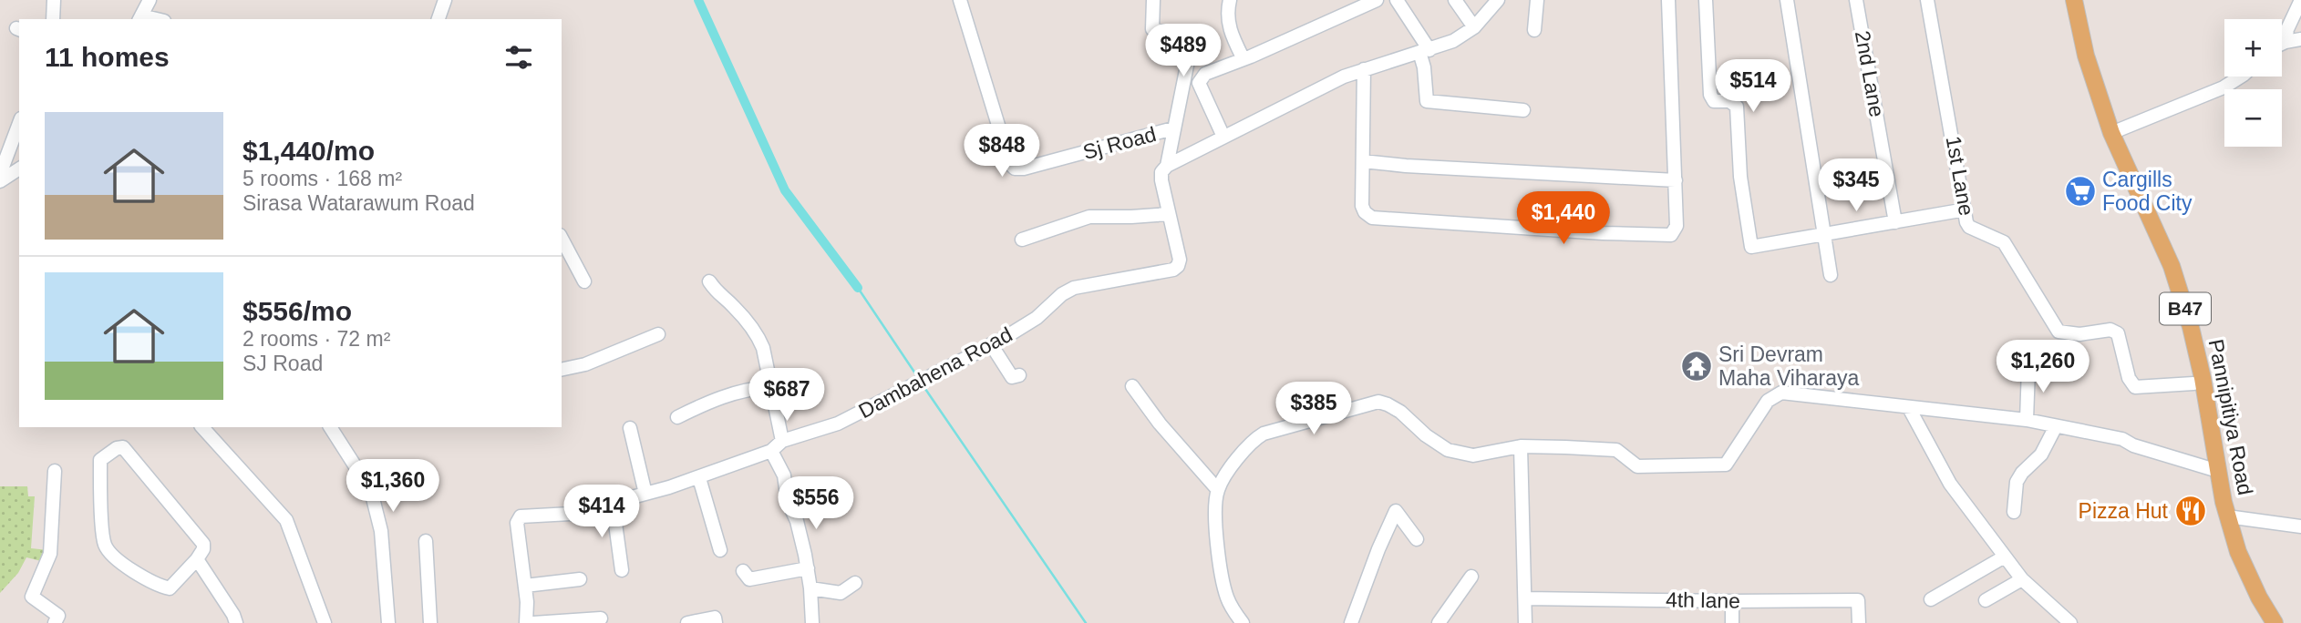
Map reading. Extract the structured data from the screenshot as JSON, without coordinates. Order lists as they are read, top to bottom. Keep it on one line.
{"streets":{"main road":["B47","Pannipitiya Road"],"street":["2nd Lane","Sj Road","1st Lane","Dambahena Road","4th lane"]},"crossings":[["Sj Road","Dambahena Road"],["1st Lane","Pannipitiya Road"]],"places":{"supermarket":["Cargills Food City"],"temple":["Sri Devram Maha Viharaya"],"restaurant":["Pizza Hut"]},"page":{"map_buttons":["+","−"],"heading":"11 homes","price":["$489","$514","$848","$345","$1,440","$1,260","$687","$385","$1,360","$556","$414"],"list":[{"name":"$1,440/mo","note":"5 rooms · 168 m² · Sirasa Watarawum Road"},{"name":"$556/mo","note":"2 rooms · 72 m² · SJ Road"}]}}
